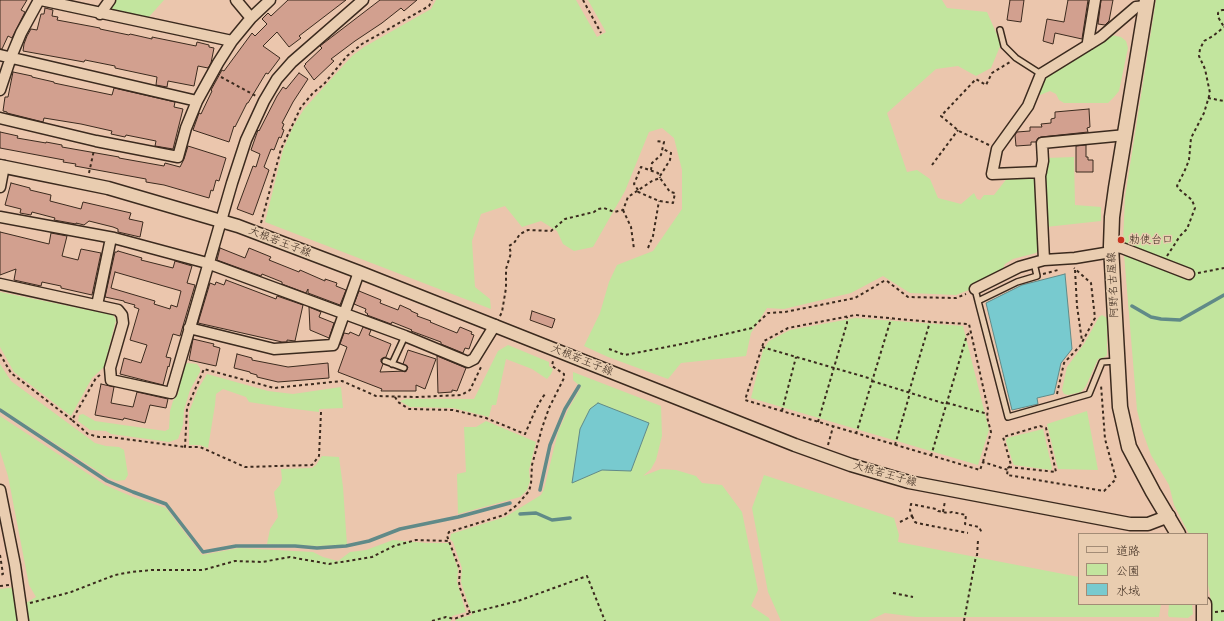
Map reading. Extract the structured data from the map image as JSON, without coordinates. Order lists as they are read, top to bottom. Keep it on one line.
{"streets":{"main road":["阿野名古屋線"],"street":["大根若王子線"]},"crossings":[["大根若王子線","阿野名古屋線"]],"places":["勅使台口"],"legend":["道路","公園","水域"]}
